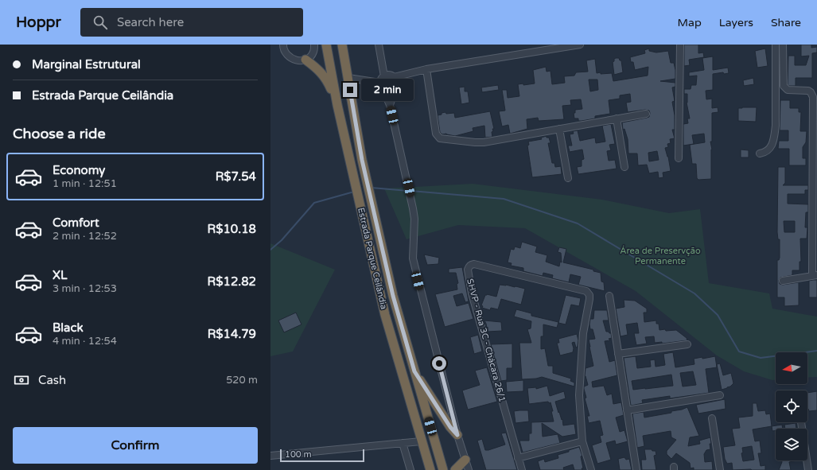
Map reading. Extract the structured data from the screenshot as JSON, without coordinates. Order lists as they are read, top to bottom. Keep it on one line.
{"streets":{"highway":["Estrada Parque Ceilândia"],"street":["SHVP - Rua 3C - Chácara 26/1"]},"parks":["Área de Preservção Permanente"],"scale_bar":"100 m","north":"left","page":{"header":"Hoppr","search":"Search here","nav":["Map","Layers","Share"],"banner":["Marginal Estrutural","Estrada Parque Ceilândia"],"bubble":"2 min","heading":"Choose a ride","list":[{"name":"Economy","note":"1 min · 12:51","value":"R$7.54"},{"name":"Comfort","note":"2 min · 12:52","value":"R$10.18"},{"name":"XL","note":"3 min · 12:53","value":"R$12.82"},{"name":"Black","note":"4 min · 12:54","value":"R$14.79"}],"pay":["Cash","520 m"],"buttons":"Confirm","scale":"100 m"}}
